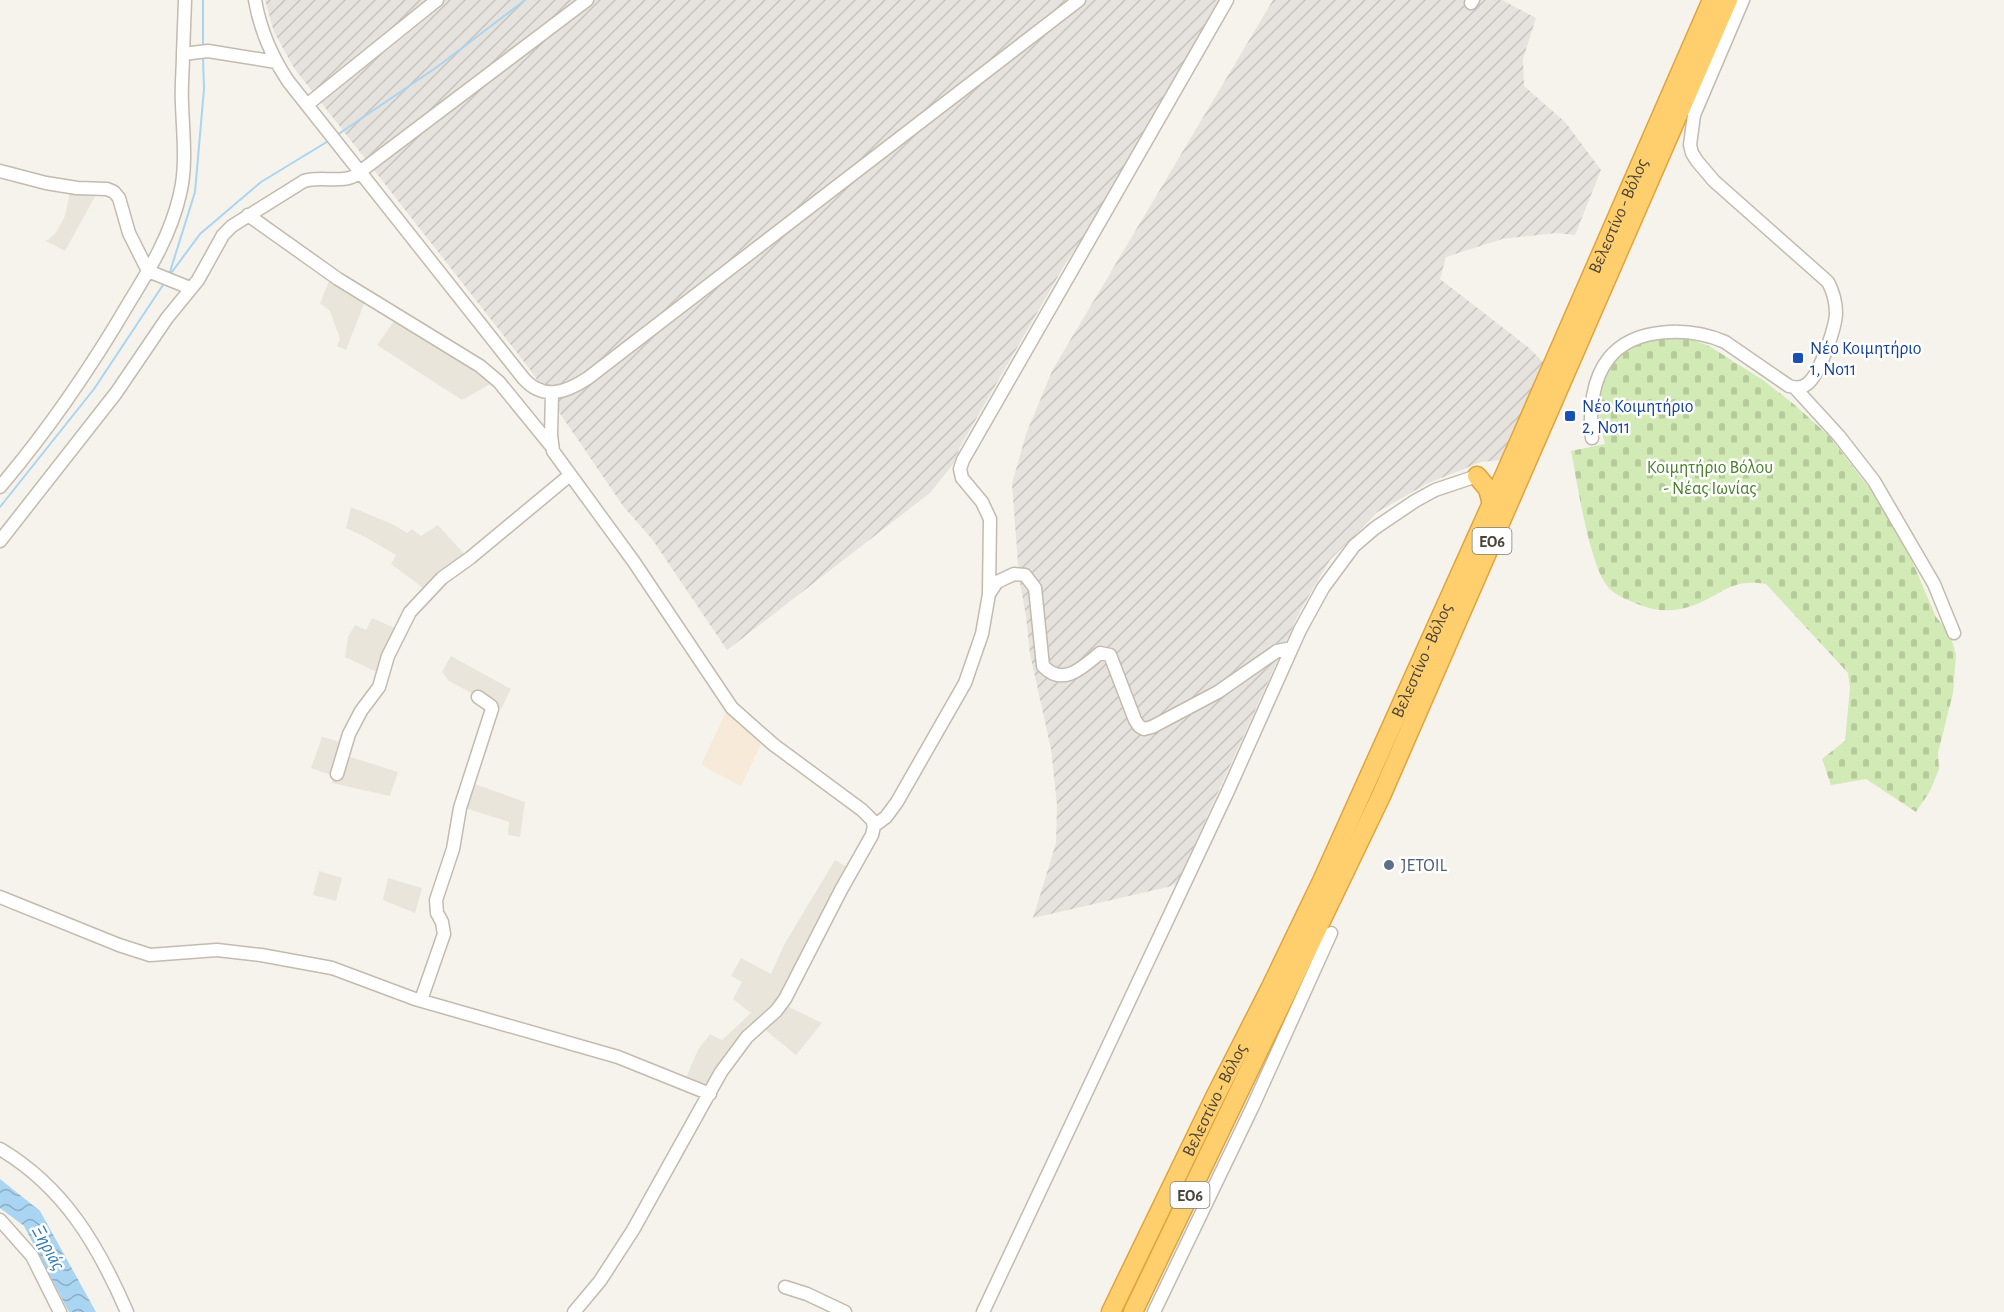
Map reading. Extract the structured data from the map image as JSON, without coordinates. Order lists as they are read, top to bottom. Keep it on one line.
{"streets":{"highway":["Βελεστίνο - Βόλος","ΕΟ6"]},"water":["Ξηριάς"],"parks":["Κοιμητήριο Βόλου - Νέας Ιωνίας"],"places":{"transit":["Νέο Κοιμητήριο 1, Νο11","Νέο Κοιμητήριο 2, Νο11"],"other":["JETOIL"]}}
